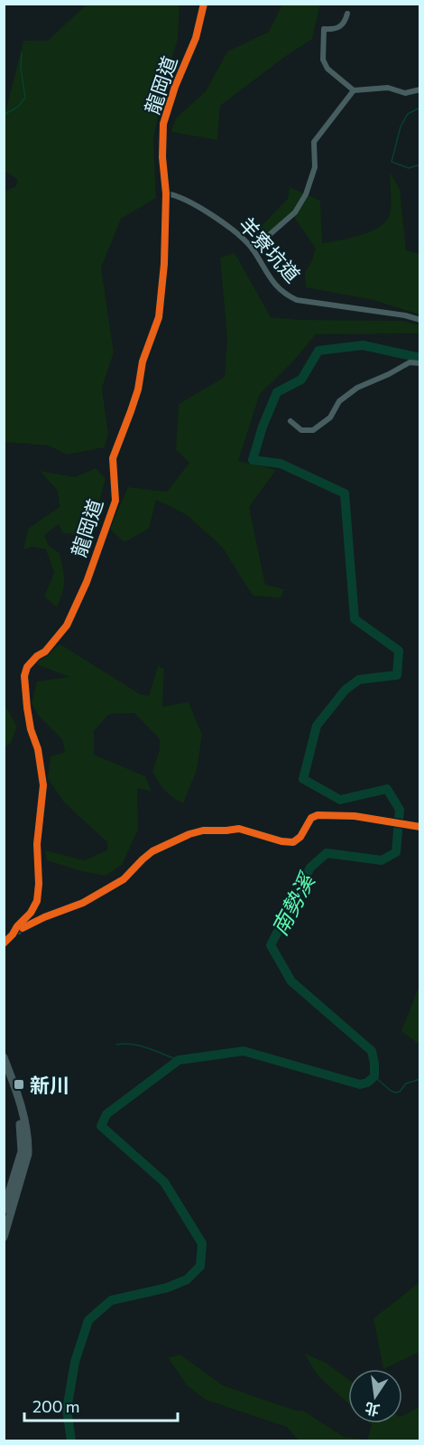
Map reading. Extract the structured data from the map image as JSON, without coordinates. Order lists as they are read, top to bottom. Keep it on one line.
{"streets":{"street":["龍岡道","羊寮坑道"]},"crossings":[["龍岡道","羊寮坑道"]],"water":["南勢溪"],"places":{"transit":["新川"]},"scale_bar":"200 m","north":"bottom"}
